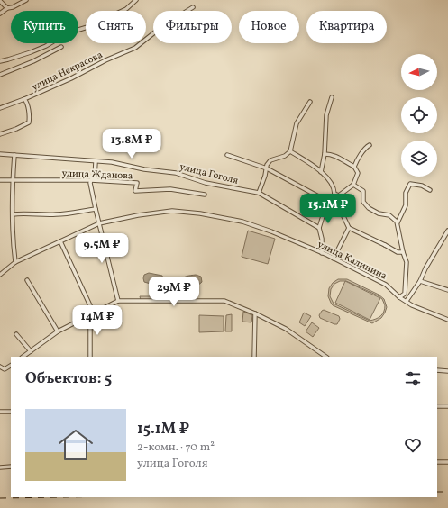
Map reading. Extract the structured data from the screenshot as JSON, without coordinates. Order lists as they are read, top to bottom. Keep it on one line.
{"streets":{"street":["улица Некрасова","улица Гоголя","улица Жданова","улица Калинина"]},"north":"left","page":{"chip":["Купить","Снять","Фильтры","Новое","Квартира"],"price":["13.8M ₽","15.1M ₽","9.5M ₽","29M ₽","14M ₽"],"heading":"Объектов: 5","list":[{"name":"15.1M ₽","note":"2-комн. · 70 m² · улица Гоголя"}]}}
